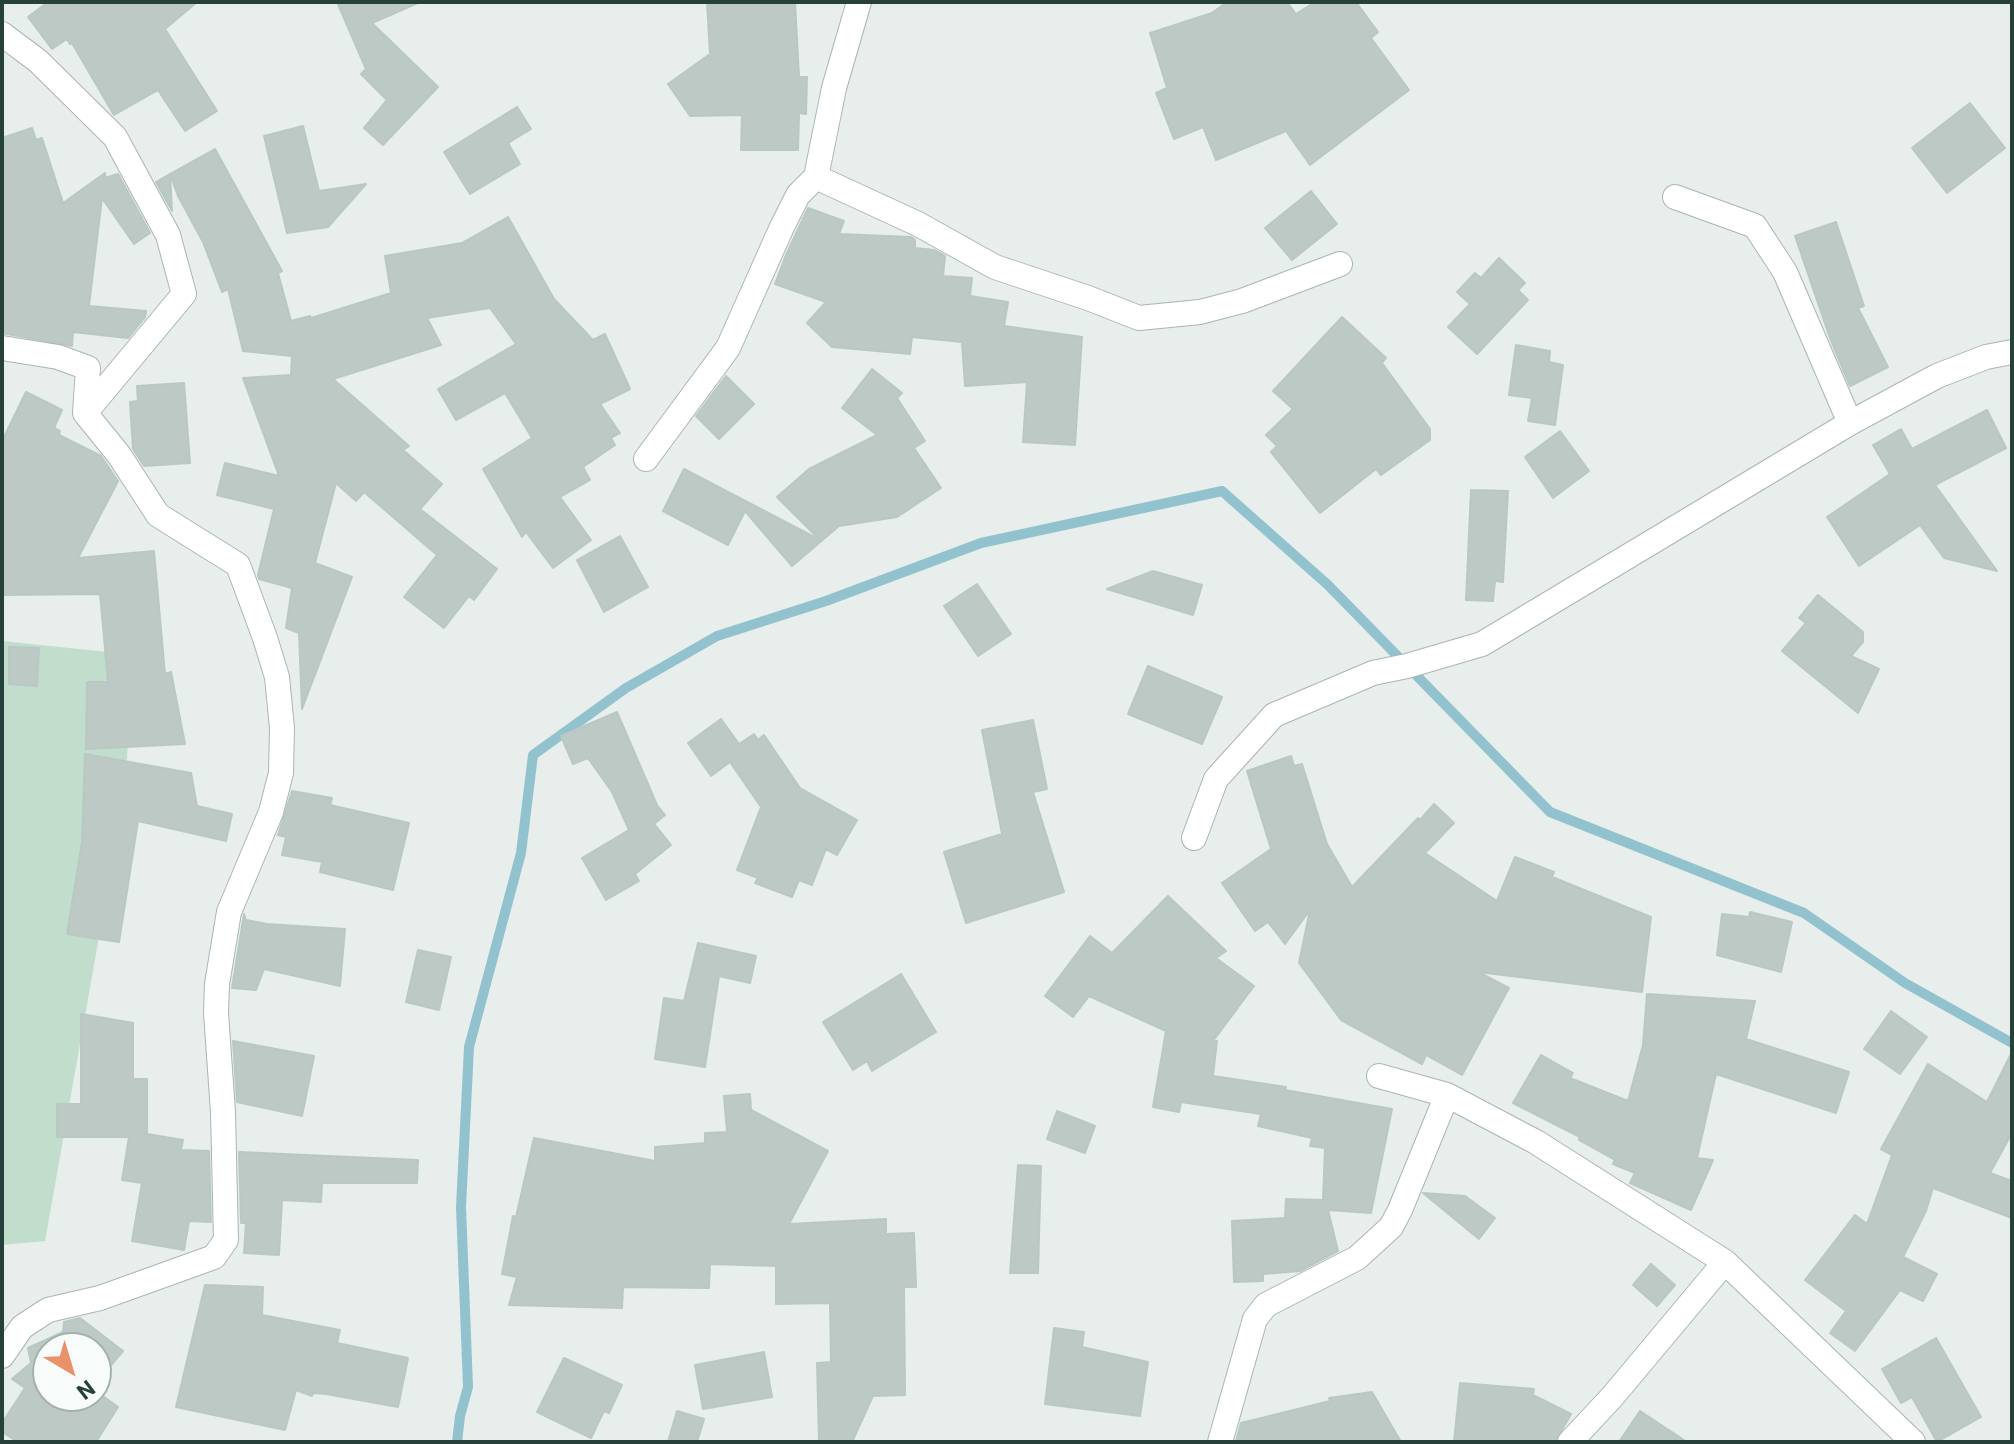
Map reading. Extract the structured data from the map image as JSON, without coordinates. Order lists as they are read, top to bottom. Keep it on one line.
{"north":"bottom right"}
